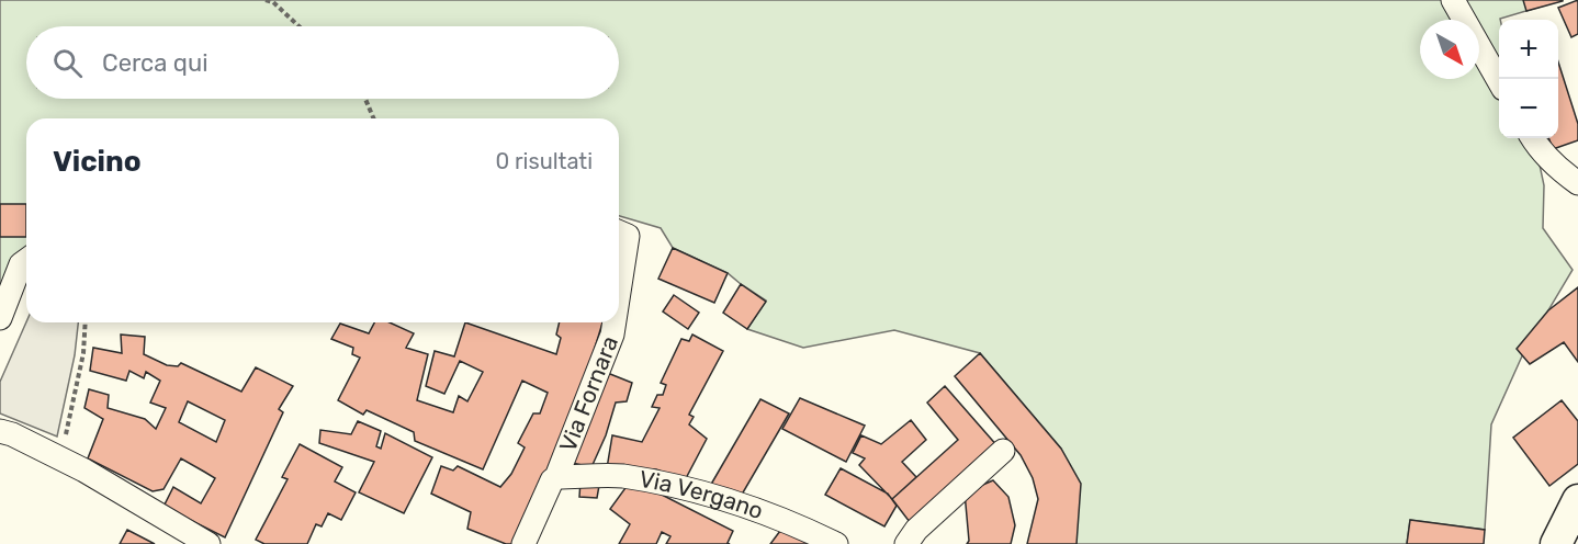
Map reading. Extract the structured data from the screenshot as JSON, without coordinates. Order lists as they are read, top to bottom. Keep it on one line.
{"streets":{"street":["Via Fornara","Via Vergano"]},"crossings":[["Via Fornara","Via Vergano"]],"north":"bottom right","page":{"map_buttons":["+","−"],"search":"Cerca qui","heading":["Vicino","0 risultati"]}}
